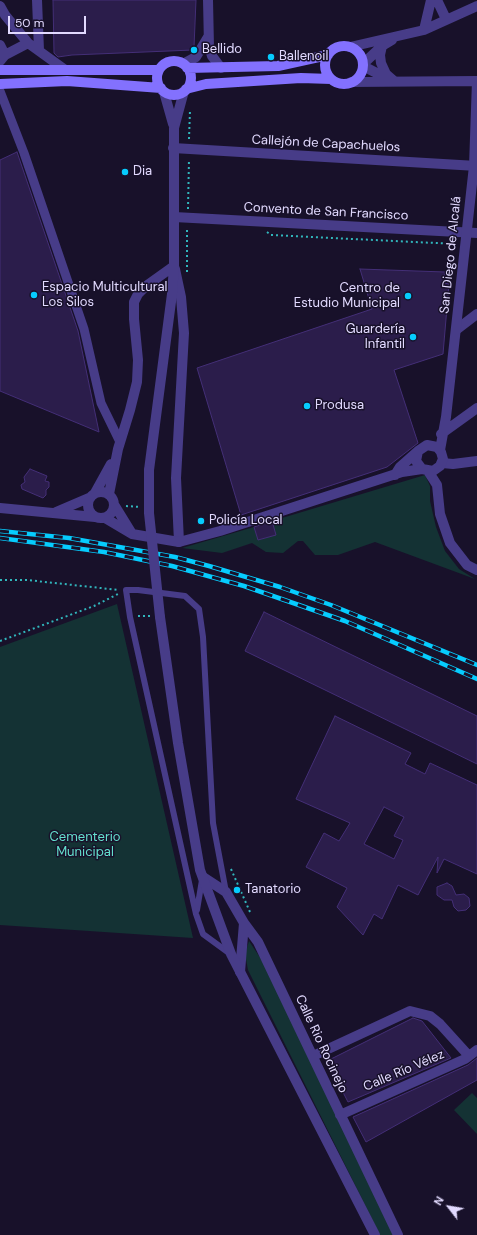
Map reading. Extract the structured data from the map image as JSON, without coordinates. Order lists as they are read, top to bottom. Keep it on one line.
{"streets":{"street":["Callejón de Capachuelos","Convento de San Francisco","San Diego de Alcalá","Calle Rio Rocinejo","Calle Río Vélez"]},"crossings":[["Callejón de Capachuelos","San Diego de Alcalá"],["Convento de San Francisco","San Diego de Alcalá"],["Calle Rio Rocinejo","Calle Río Vélez"]],"parks":["Cementerio Municipal"],"places":["Bellido","Ballenoil","Dia","Espacio Multicultural Los Silos","Centro de Estudio Municipal","Guardería Infantil","Produsa","Policía Local","Tanatorio"],"scale_bar":"50 m","north":"top left"}
